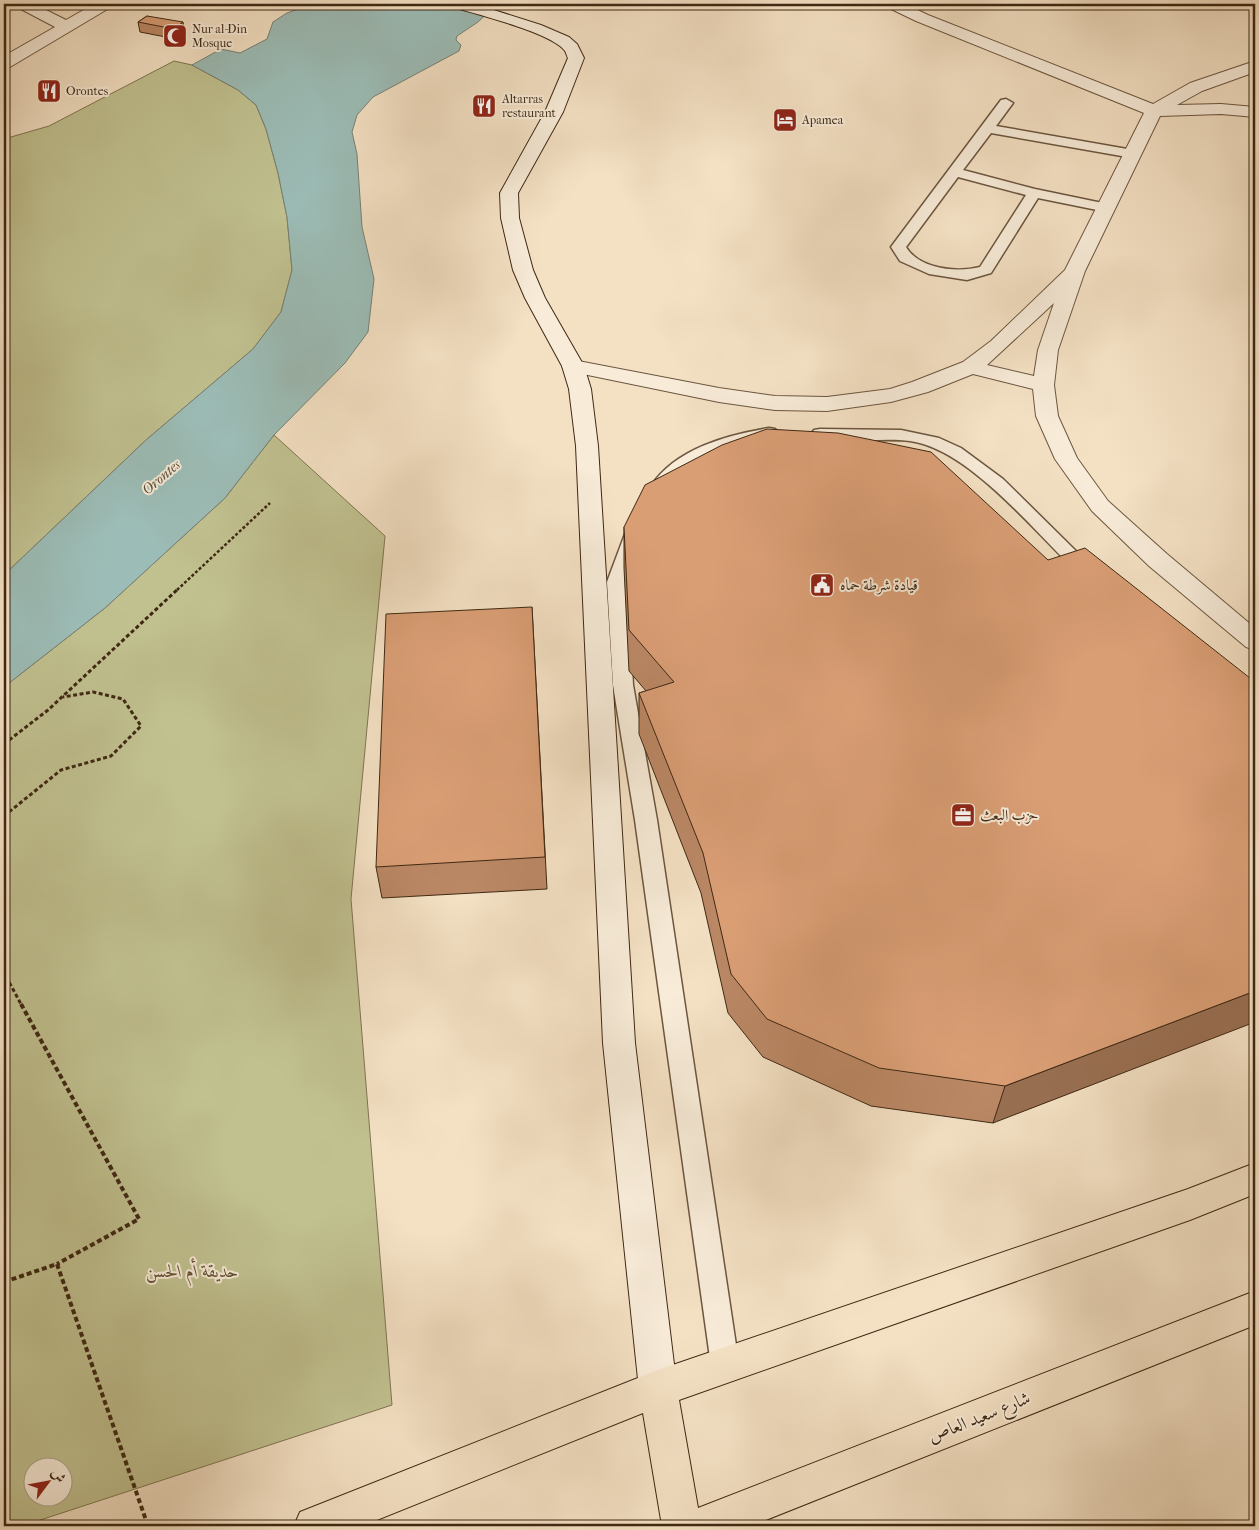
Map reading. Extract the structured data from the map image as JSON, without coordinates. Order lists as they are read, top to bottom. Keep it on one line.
{"streets":{"main road":["شارع سعيد العاص"]},"water":["Orontes"],"parks":["حديقة أم الحسن"],"places":{"mosque":["Nur al-Din Mosque"],"restaurant":["Orontes","Altarras restaurant"],"hotel":["Apamea"],"public building":["قيادة شرطة حماه"],"office":["حزب البعث"]},"north":"top right"}
